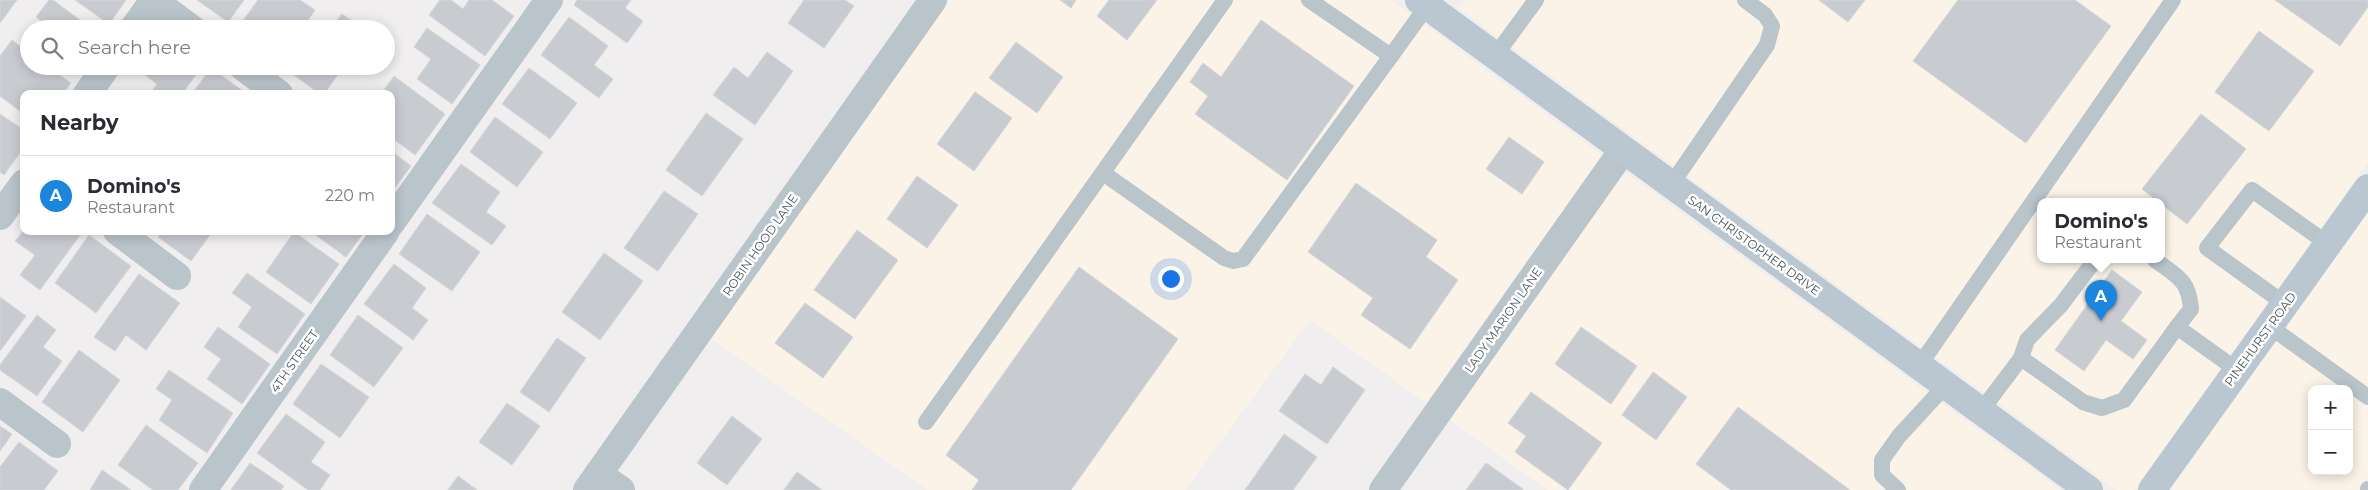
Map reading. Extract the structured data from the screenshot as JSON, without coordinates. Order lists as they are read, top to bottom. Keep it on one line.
{"streets":{"street":["ROBIN HOOD LANE","SAN CHRISTOPHER DRIVE","LADY MARION LANE","PINEHURST ROAD","4TH STREET"]},"crossings":[["SAN CHRISTOPHER DRIVE","LADY MARION LANE"]],"page":{"search":"Search here","heading":"Nearby","list":[{"mark":"A","name":"Domino's","note":"Restaurant","value":"220 m"}],"popup":["Domino's","Restaurant"],"pins":"A","map_buttons":["+","−"]}}
